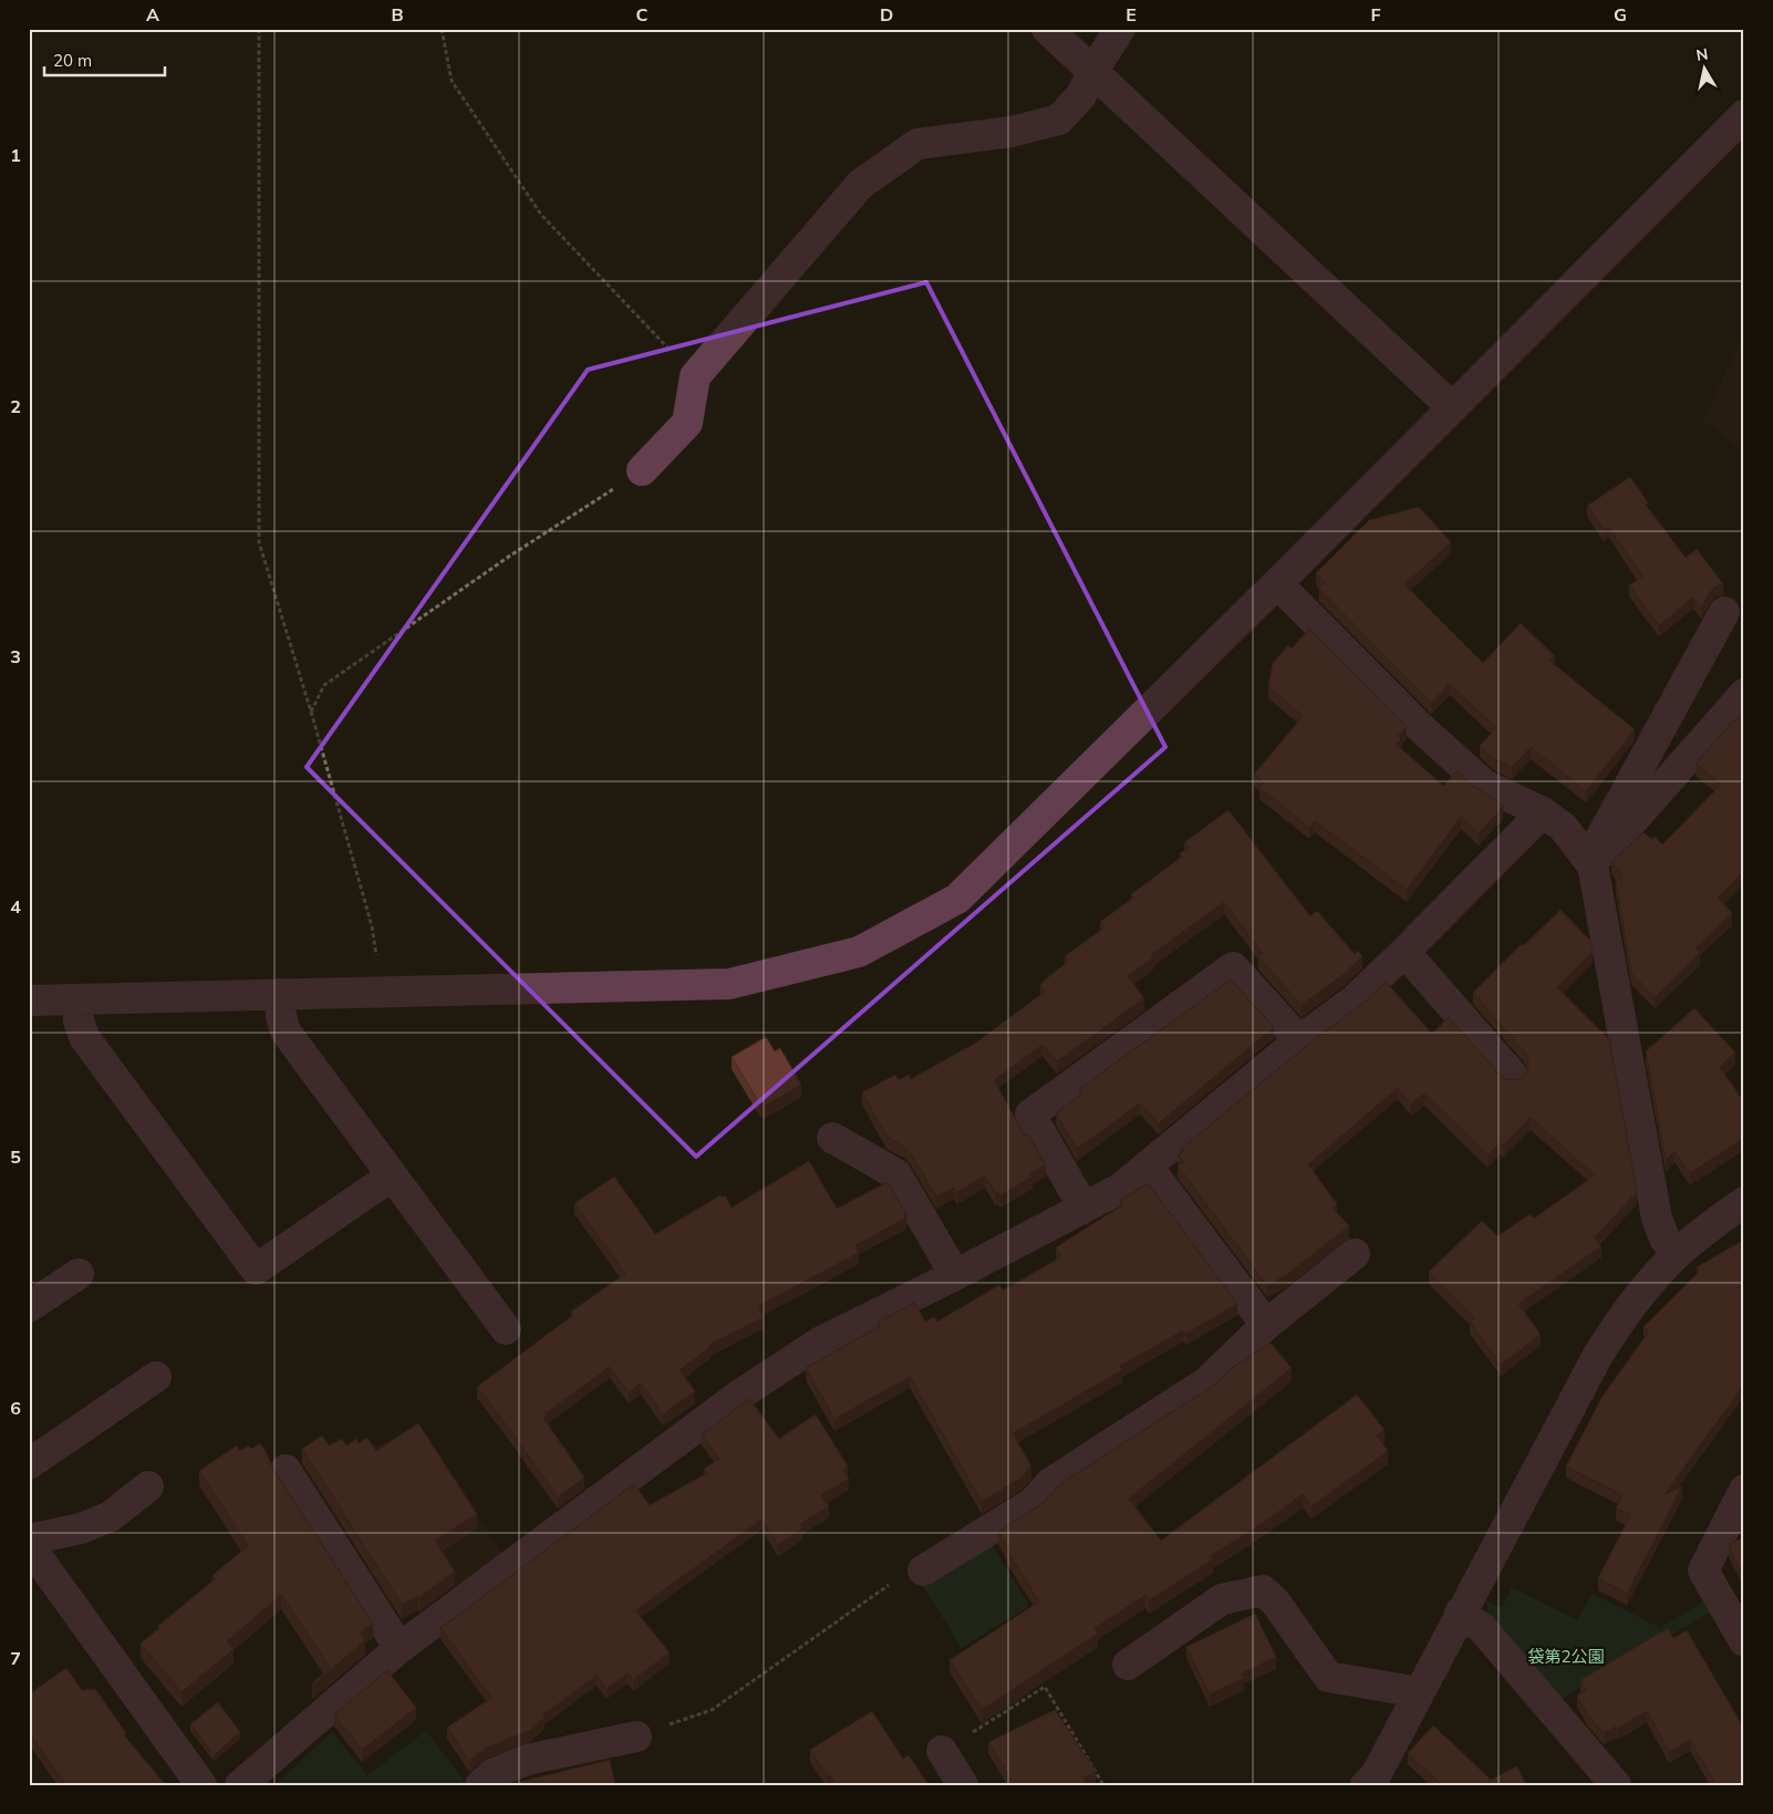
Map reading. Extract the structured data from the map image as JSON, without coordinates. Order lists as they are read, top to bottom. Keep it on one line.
{"parks":["袋第2公園"],"scale_bar":"20 m","north":"top","grid":{"columns":["A","B","C","D","E","F","G"],"rows":["1","2","3","4","5","6","7"]}}
